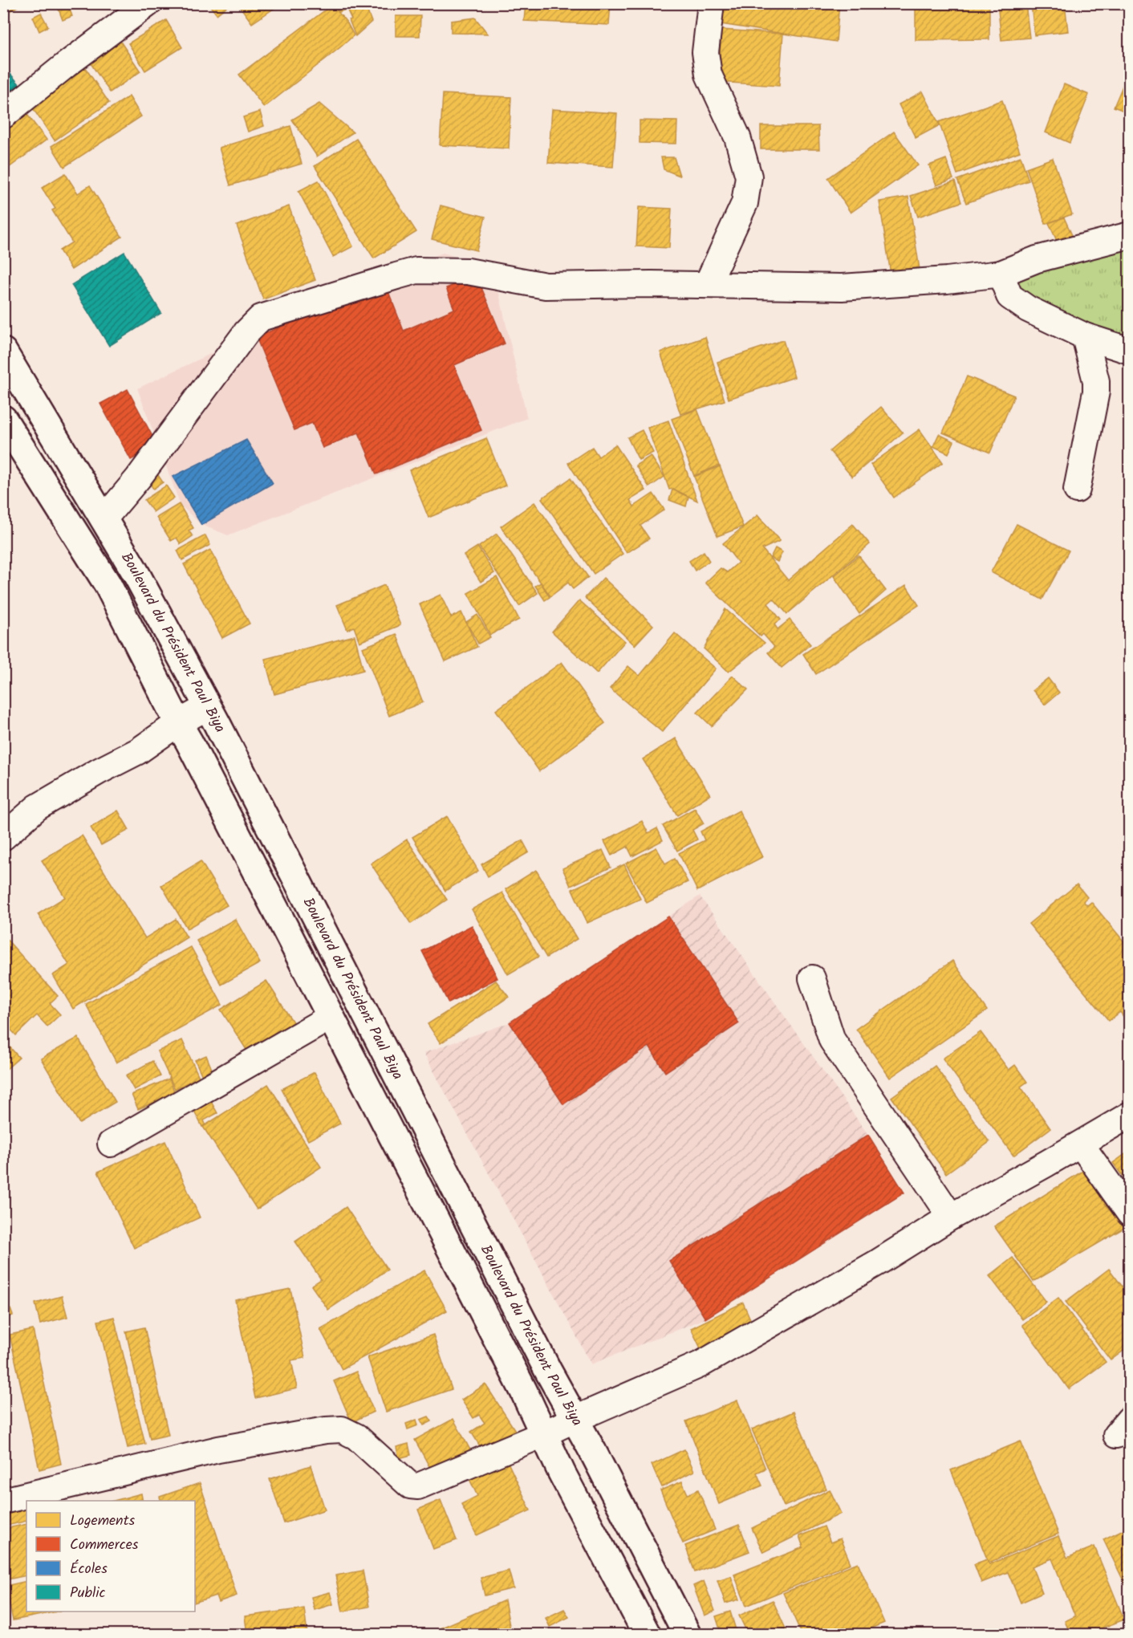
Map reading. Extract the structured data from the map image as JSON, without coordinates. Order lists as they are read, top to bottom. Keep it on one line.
{"streets":{"main road":["Boulevard du Président Paul Biya"]},"legend":["Logements","Commerces","Écoles","Public"]}
